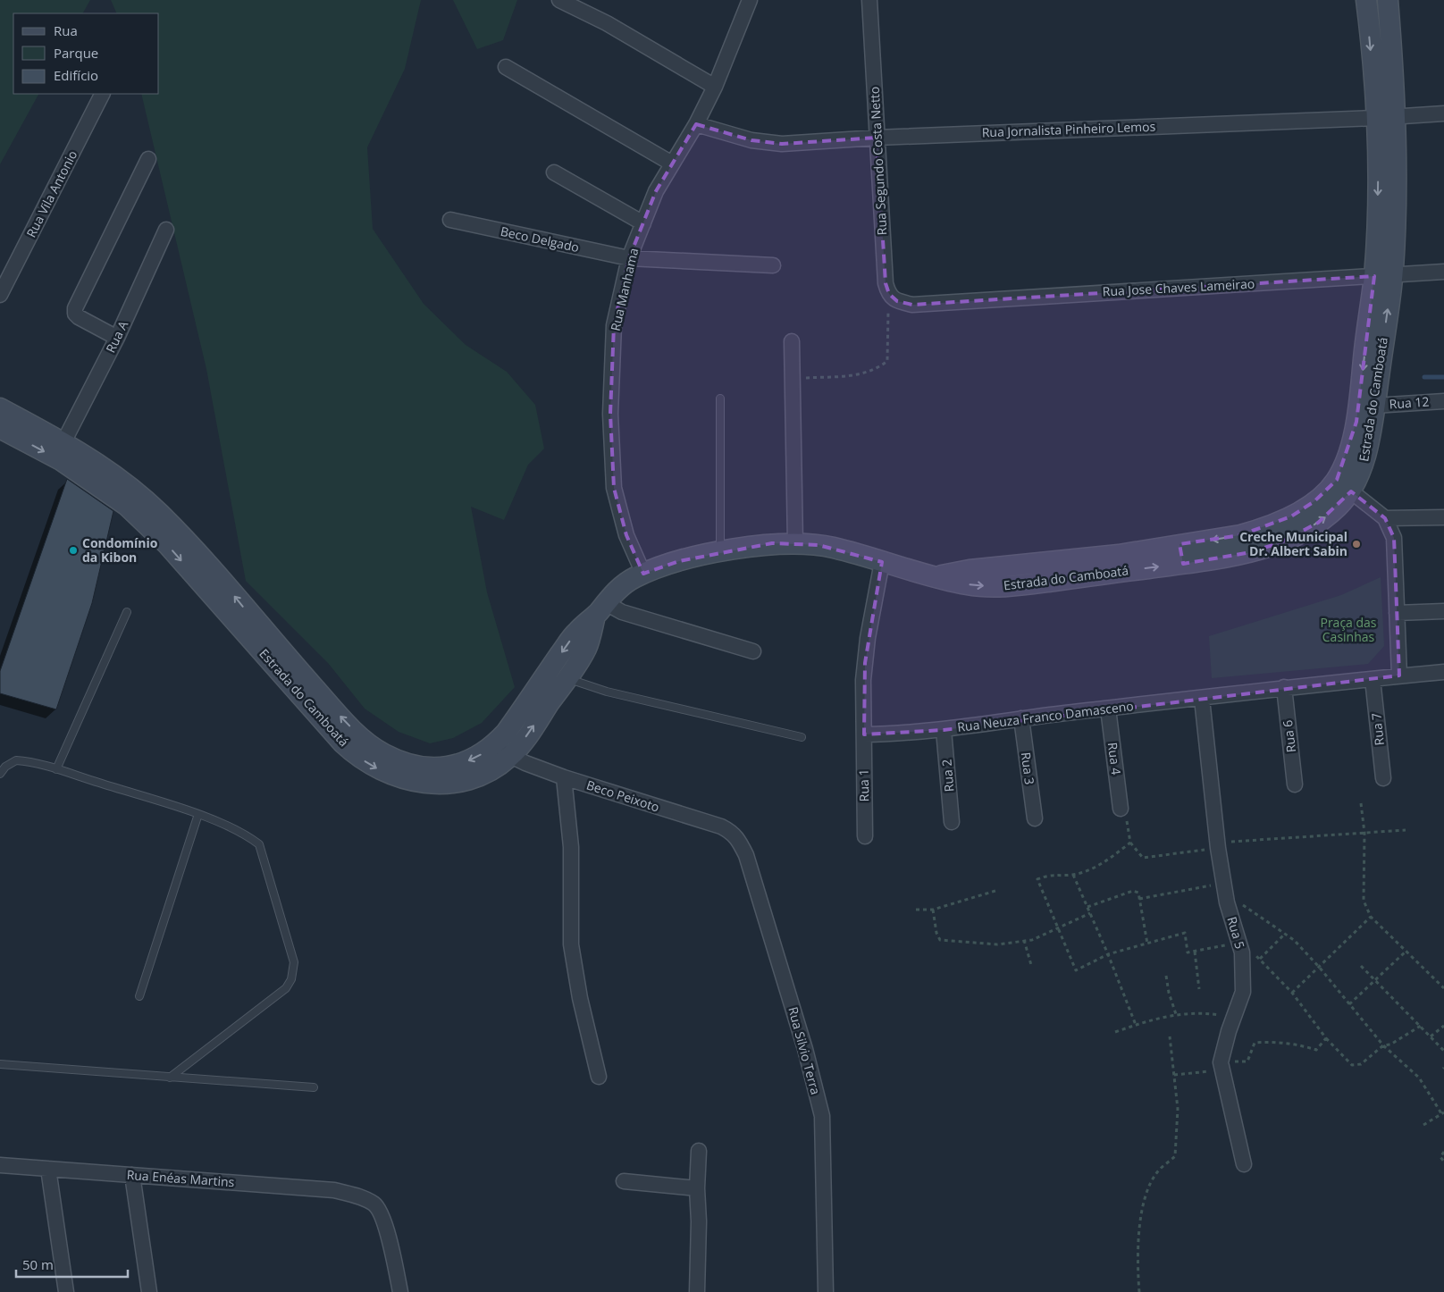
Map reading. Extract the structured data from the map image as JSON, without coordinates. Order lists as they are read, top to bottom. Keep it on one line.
{"streets":{"main road":["Estrada do Camboatá"],"street":["Rua Jornalista Pinheiro Lemos","Rua Segundo Costa Netto","Rua Vila Antonio","Beco Delgado","Rua Jose Chaves Lameirao","Rua Manhama","Rua A","Rua 12","Rua Neuza Franco Damasceno","Rua 7","Rua 6","Rua 4","Rua 3","Rua 2","Rua 1","Beco Peixoto","Rua 5","Rua Silvio Terra","Rua Enéas Martins"]},"crossings":[["Rua Jornalista Pinheiro Lemos","Rua Segundo Costa Netto"],["Rua Jornalista Pinheiro Lemos","Rua Manhama"],["Rua Jornalista Pinheiro Lemos","Estrada do Camboatá"],["Rua Segundo Costa Netto","Rua Jose Chaves Lameirao"],["Beco Delgado","Rua Manhama"],["Rua Jose Chaves Lameirao","Estrada do Camboatá"],["Rua Manhama","Estrada do Camboatá"],["Rua A","Estrada do Camboatá"],["Estrada do Camboatá","Rua 12"],["Estrada do Camboatá","Beco Peixoto"],["Rua Neuza Franco Damasceno","Rua 7"],["Rua Neuza Franco Damasceno","Rua 6"],["Rua Neuza Franco Damasceno","Rua 4"],["Rua Neuza Franco Damasceno","Rua 3"],["Rua Neuza Franco Damasceno","Rua 2"],["Rua Neuza Franco Damasceno","Rua 1"],["Rua Neuza Franco Damasceno","Rua 5"],["Beco Peixoto","Rua Silvio Terra"]],"parks":["Praça das Casinhas"],"places":["Creche Municipal Dr. Albert Sabin","Condomínio da Kibon"],"legend":["Rua","Parque","Edifício"],"scale_bar":"50 m"}
